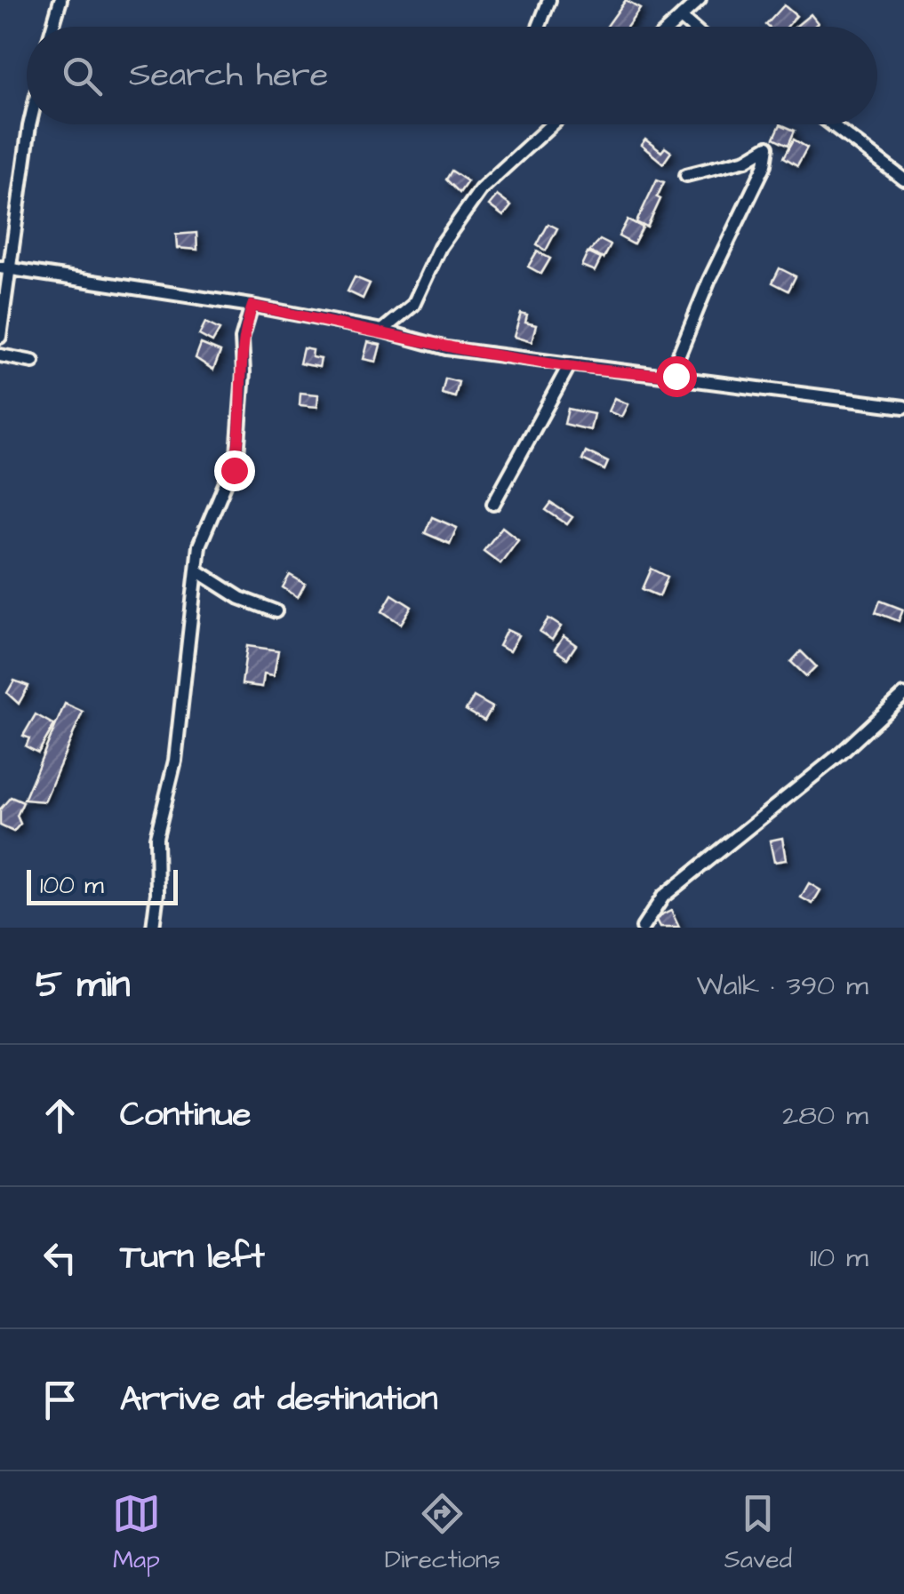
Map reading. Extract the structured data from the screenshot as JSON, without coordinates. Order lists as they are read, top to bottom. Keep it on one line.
{"scale_bar":"100 m","page":{"search":"Search here","scale":"100 m","heading":["5 min","Walk · 390 m"],"list":[["Continue","280 m"],["Turn left","110 m"],"Arrive at destination"],"nav":["Map","Directions","Saved"]}}
